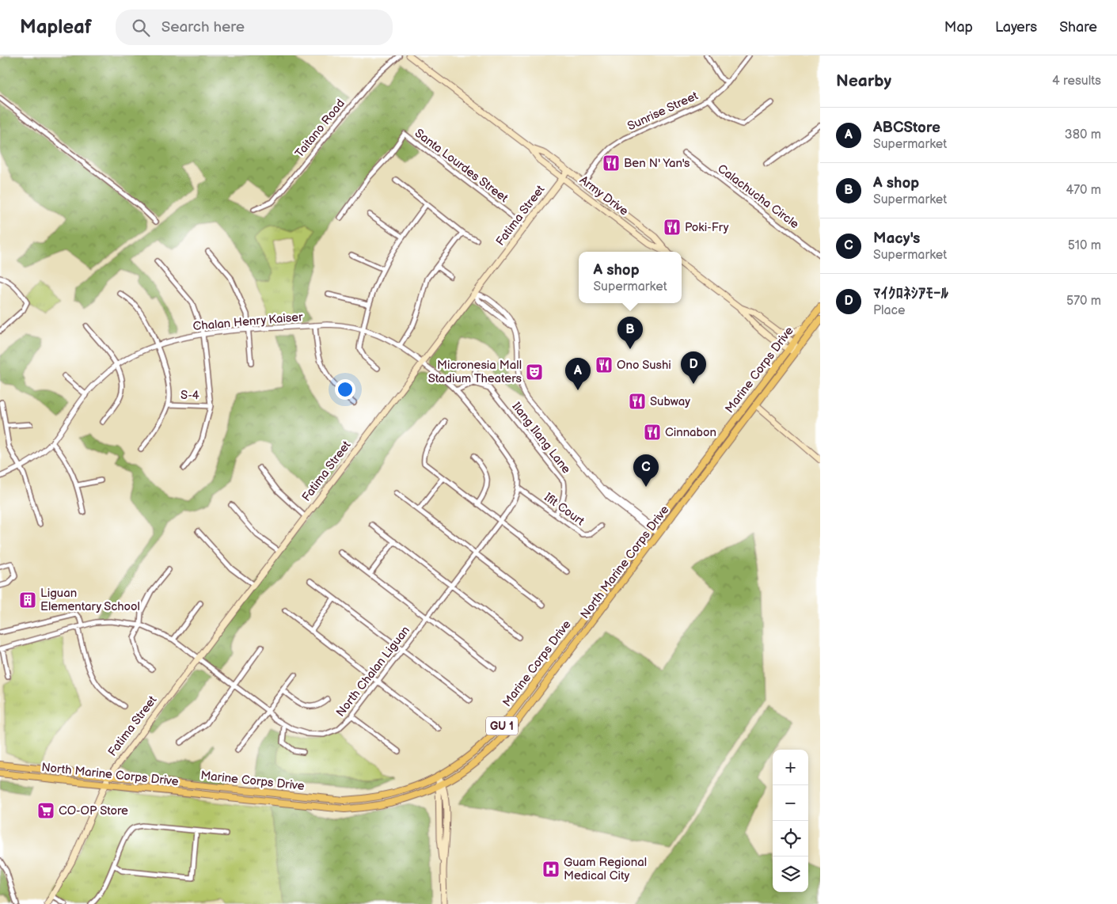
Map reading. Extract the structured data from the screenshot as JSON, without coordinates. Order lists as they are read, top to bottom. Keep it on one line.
{"streets":{"main road":["Army Drive","Fatima Street","Marine Corps Drive","North Marine Corps Drive","GU 1"],"street":["Sunrise Street","Taitano Road","Santa Lourdes Street","Calachucha Circle","Chalan Henry Kaiser","S-4","Ilang Ilang Lane","Ifit Court","North Chalan Liguan"]},"crossings":[["Sunrise Street","Army Drive"],["Santa Lourdes Street","Fatima Street"],["Army Drive","Fatima Street"],["Fatima Street","Chalan Henry Kaiser"],["Fatima Street","Marine Corps Drive"],["Fatima Street","North Marine Corps Drive"],["Fatima Street","North Chalan Liguan"],["Chalan Henry Kaiser","North Chalan Liguan"],["Ilang Ilang Lane","Ifit Court"],["Ifit Court","North Chalan Liguan"]],"places":{"restaurant":["Ben N' Yan's","Poki-Fry","Ono Sushi","Subway","Cinnabon"],"theatre":["Micronesia Mall Stadium Theaters"],"building":["Liguan Elementary School"],"supermarket":["CO-OP Store"],"hospital":["Guam Regional Medical City"]},"page":{"header":"Mapleaf","search":"Search here","nav":["Map","Layers","Share"],"heading":["Nearby","4 results"],"list":[{"mark":"A","name":"ABCStore","note":"Supermarket","value":"380 m"},{"mark":"B","name":"A shop","note":"Supermarket","value":"470 m"},{"mark":"C","name":"Macy's","note":"Supermarket","value":"510 m"},{"mark":"D","name":"ﾏｲｸﾛﾈｼｱﾓｰﾙ","note":"Place","value":"570 m"}],"popup":["A shop","Supermarket"],"pins":["B","D","A","C"],"map_buttons":["+","−"]}}
